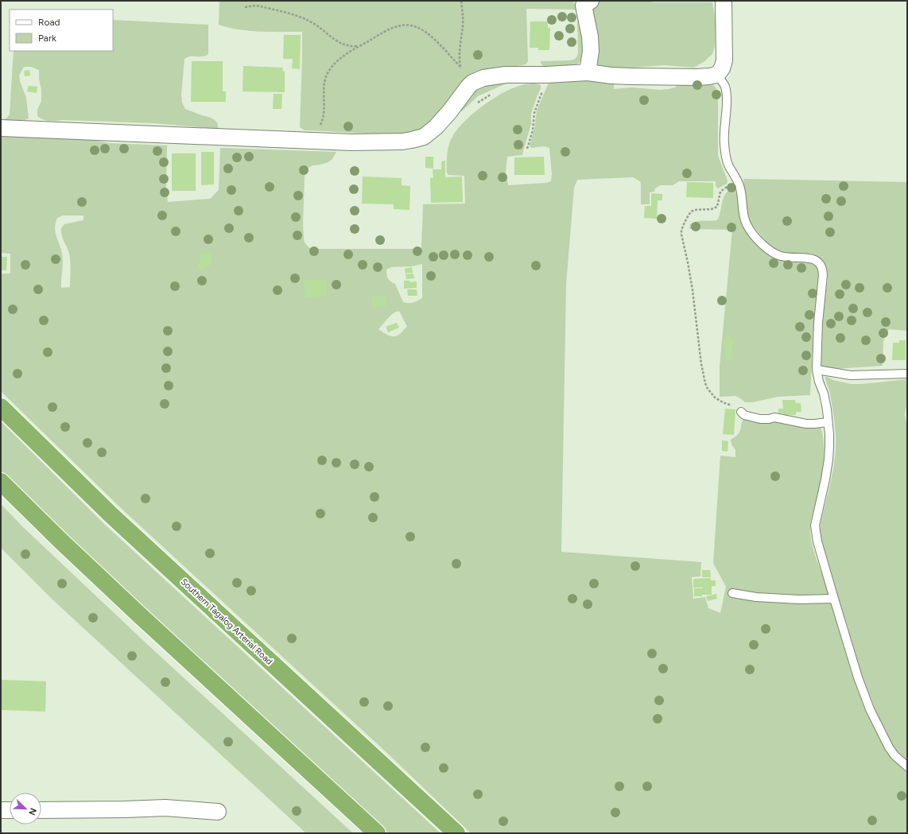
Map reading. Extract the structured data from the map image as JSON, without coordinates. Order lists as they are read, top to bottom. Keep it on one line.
{"streets":{"highway":["Southern Tagalog Arterial Road"]},"legend":["Road","Park"],"north":"bottom right"}
